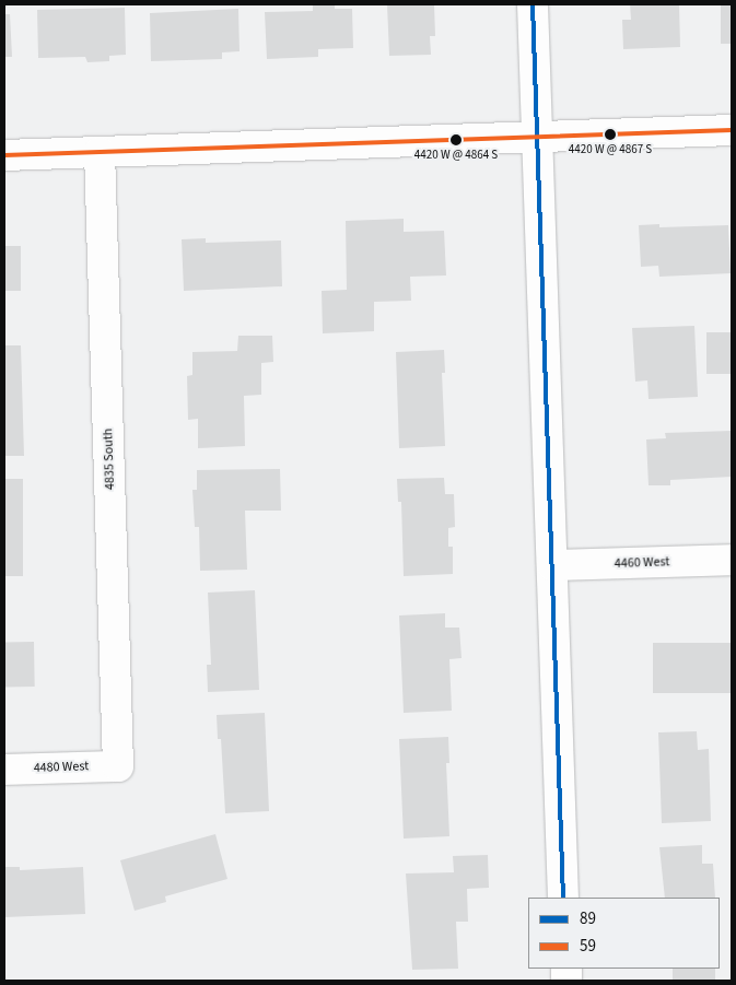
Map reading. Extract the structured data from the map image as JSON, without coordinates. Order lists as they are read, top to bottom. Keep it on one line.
{"streets":{"street":["4835 South","4460 West","4480 West"]},"crossings":[["4835 South","4480 West"]],"places":["4420 W @ 4867 S","4420 W @ 4864 S"],"lines":["transit line 89","transit line 59"],"legend":["89","59"]}
